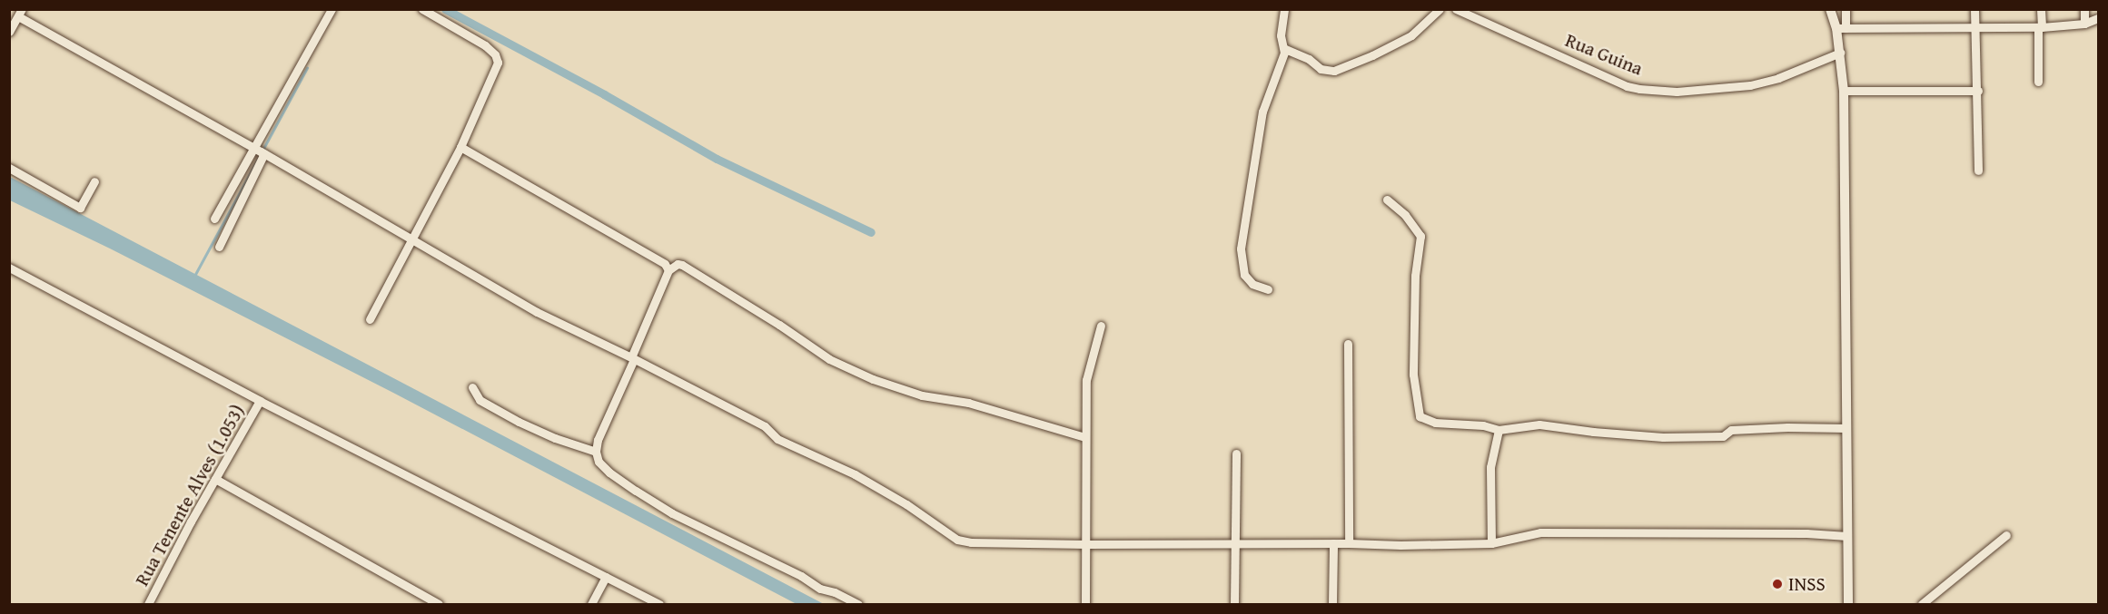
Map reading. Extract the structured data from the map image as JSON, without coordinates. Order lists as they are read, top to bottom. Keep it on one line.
{"streets":{"street":["Rua Guina","Rua Tenente Alves (1.053)"]},"places":["INSS"]}
